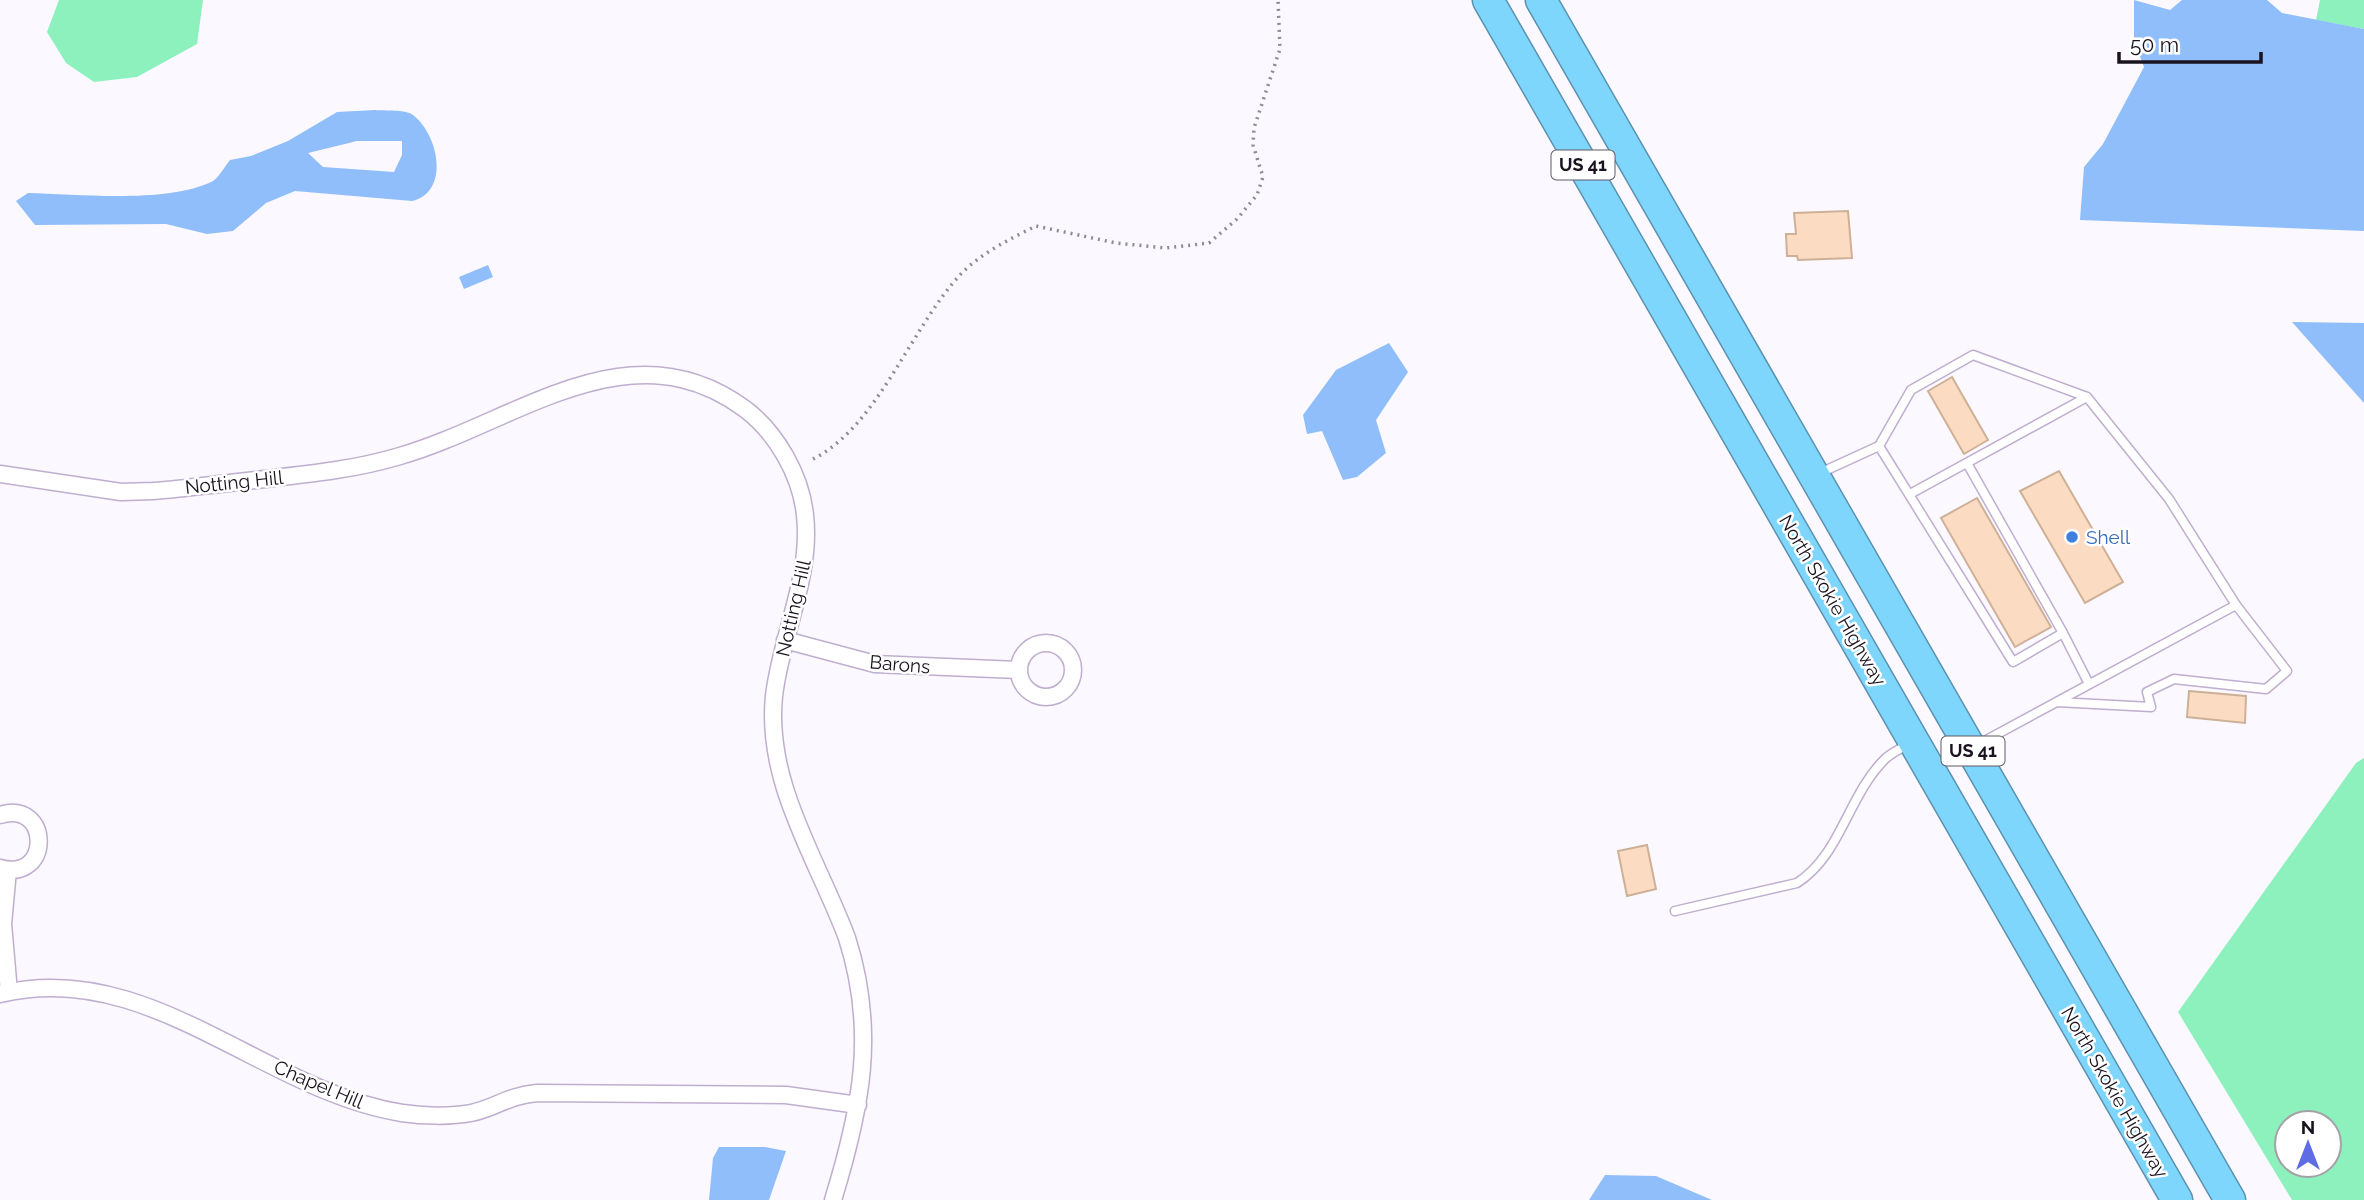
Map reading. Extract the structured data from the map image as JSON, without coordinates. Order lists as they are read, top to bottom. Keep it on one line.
{"streets":{"highway":["US 41","North Skokie Highway"],"street":["Notting Hill","Barons","Chapel Hill"]},"crossings":[["Notting Hill","Barons"],["Notting Hill","Chapel Hill"]],"places":["Shell"],"scale_bar":"50 m","north":"top"}
